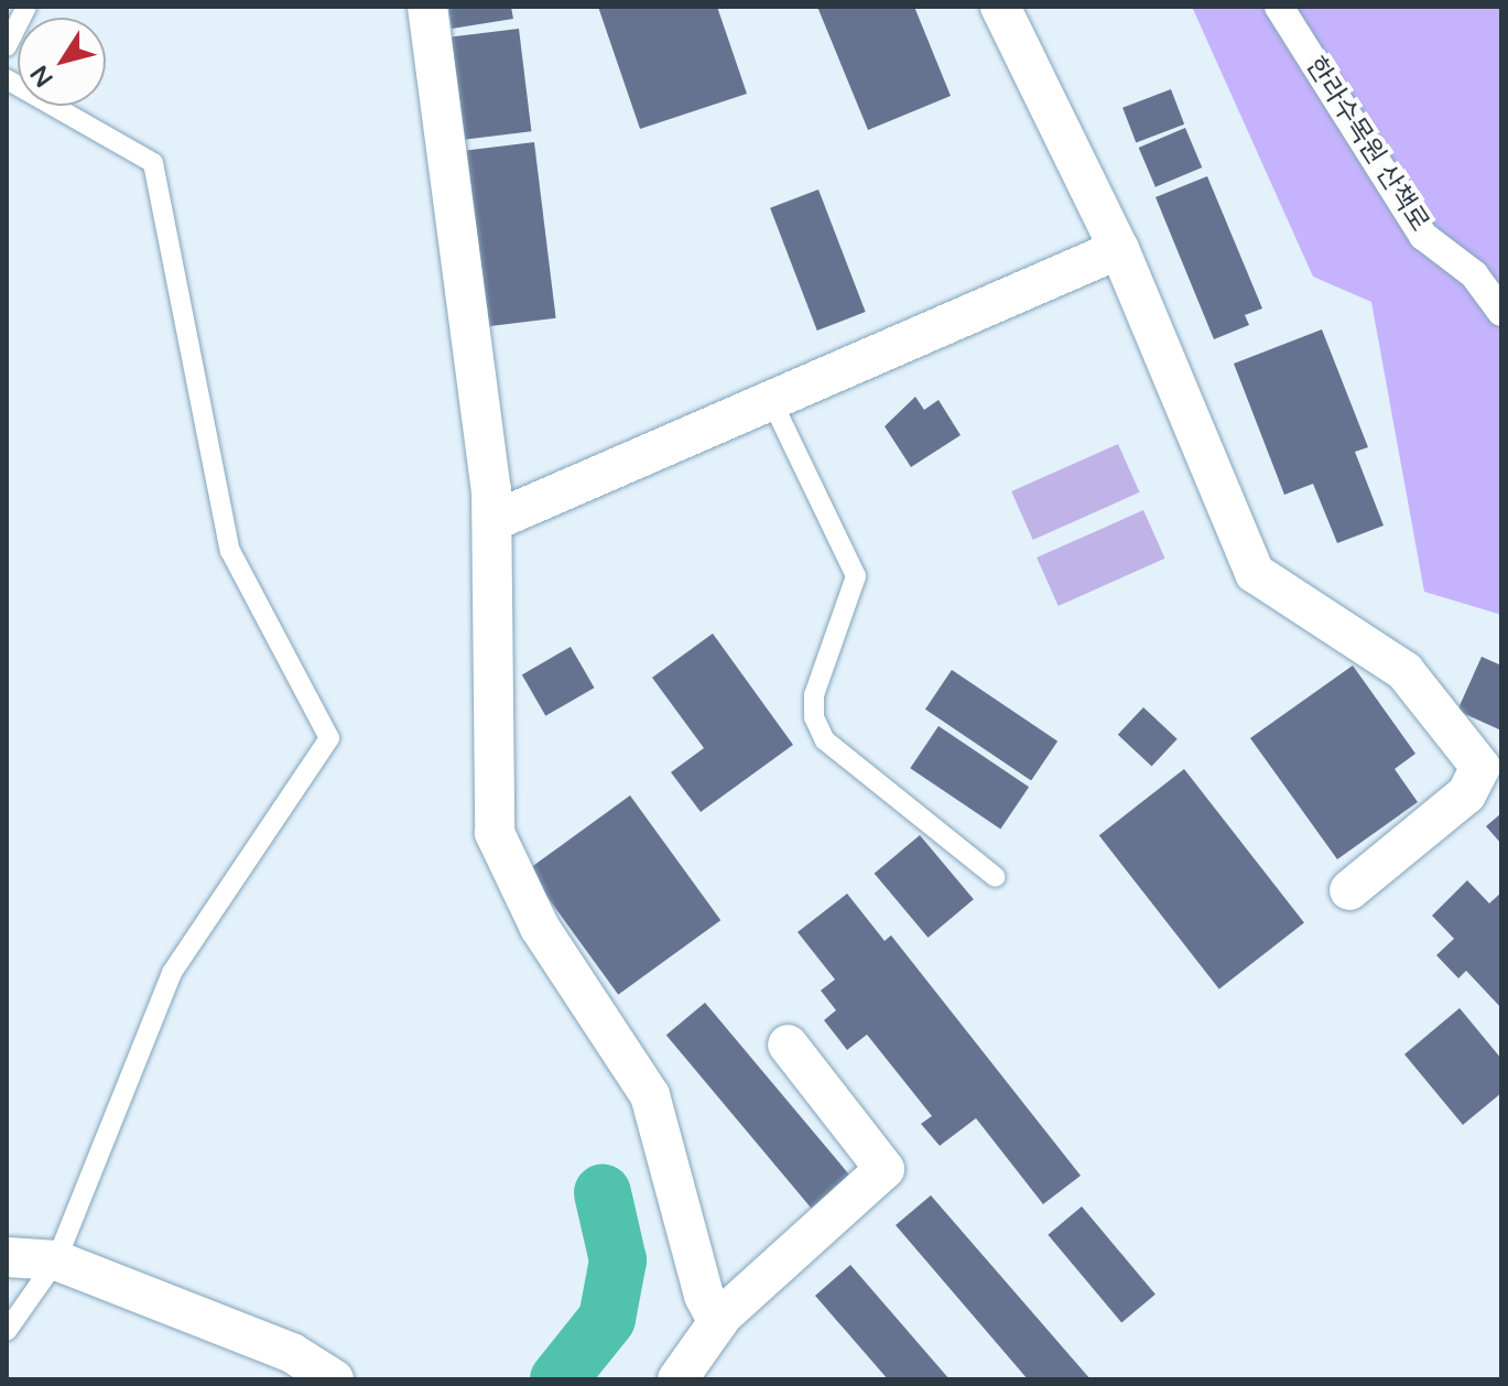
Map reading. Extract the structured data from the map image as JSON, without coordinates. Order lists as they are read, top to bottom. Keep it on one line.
{"streets":{"street":["한라수목원 산책로"]},"north":"bottom left"}
